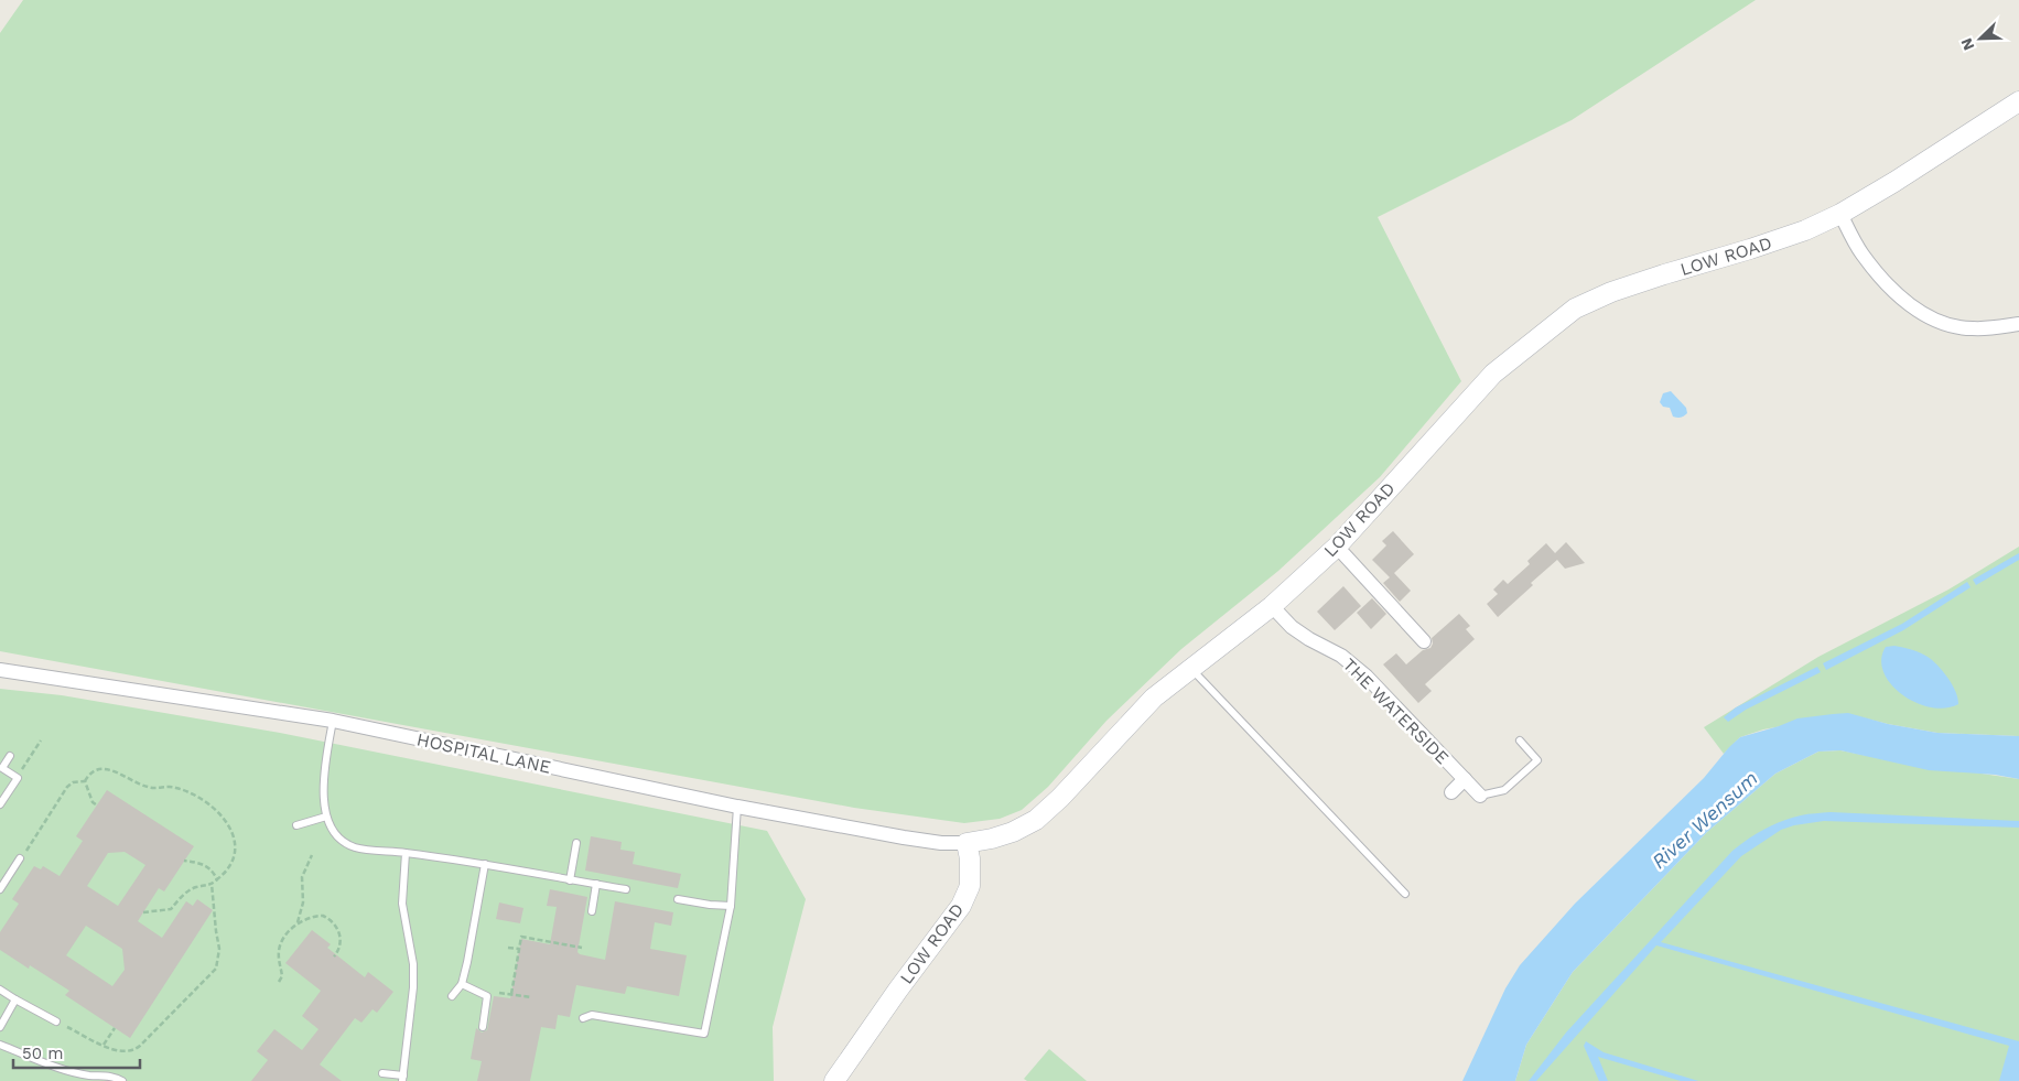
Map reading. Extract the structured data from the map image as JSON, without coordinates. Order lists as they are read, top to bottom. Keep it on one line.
{"streets":{"street":["LOW ROAD","THE WATERSIDE","HOSPITAL LANE"]},"crossings":[["LOW ROAD","THE WATERSIDE"],["LOW ROAD","HOSPITAL LANE"]],"water":["River Wensum"],"scale_bar":"50 m","north":"bottom left"}
